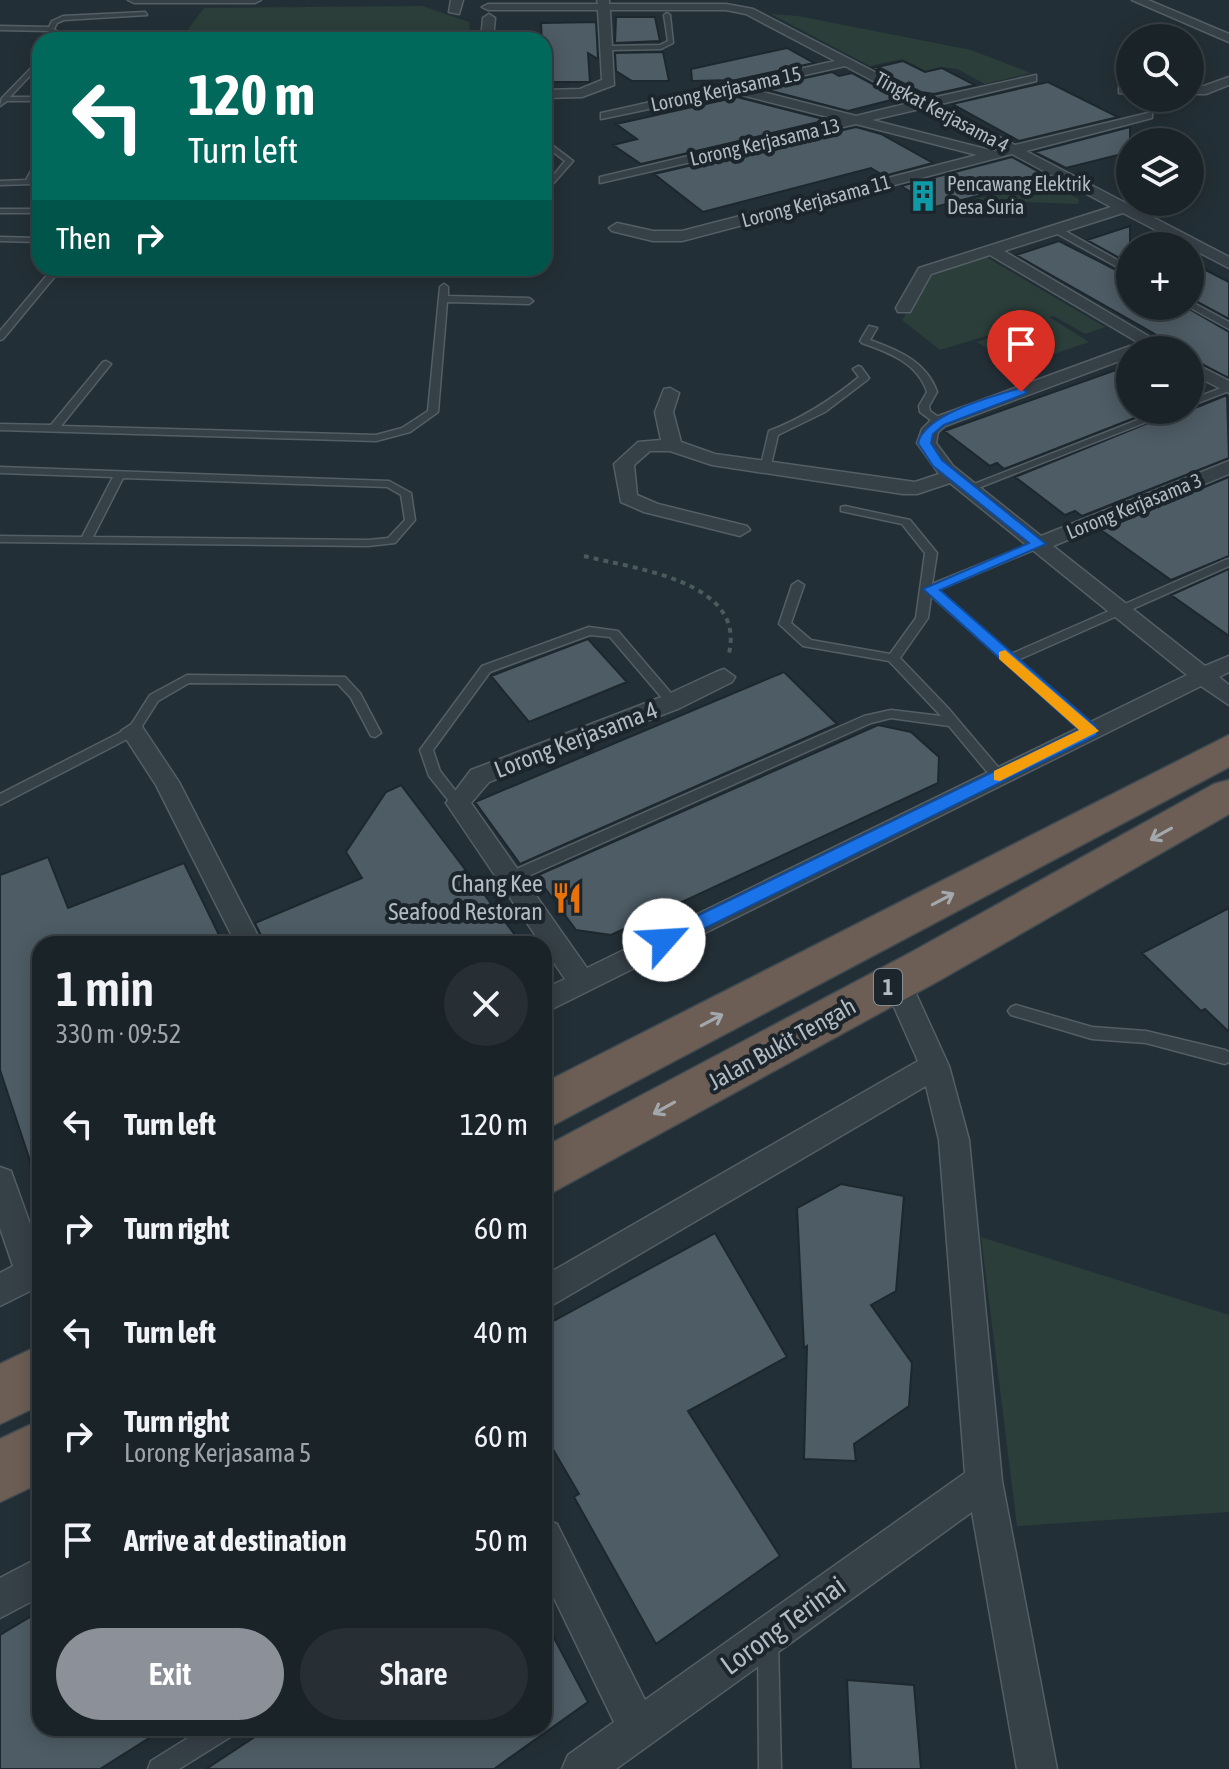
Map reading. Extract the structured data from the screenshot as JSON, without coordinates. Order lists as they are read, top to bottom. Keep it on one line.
{"streets":{"highway":["1","Jalan Bukit Tengah"],"street":["Lorong Kerjasama 15","Tingkat Kerjasama 4","Lorong Kerjasama 13","Lorong Kerjasama 11","Lorong Kerjasama 3","Lorong Kerjasama 4","Lorong Terinai"]},"crossings":[["Lorong Kerjasama 15","Tingkat Kerjasama 4"],["Tingkat Kerjasama 4","Lorong Kerjasama 13"],["Tingkat Kerjasama 4","Lorong Kerjasama 11"]],"places":{"building":["Pencawang Elektrik Desa Suria"],"restaurant":["Chang Kee Seafood Restoran"]},"page":{"map_buttons":["+","−"],"turn":["120 m","Turn left"],"then":"Then","heading":["1 min","330 m · 09:52"],"list":[{"name":"Turn left","value":"120 m"},{"name":"Turn right","value":"60 m"},{"name":"Turn left","value":"40 m"},{"name":"Turn right","note":"Lorong Kerjasama 5","value":"60 m"},{"name":"Arrive at destination","value":"50 m"}],"buttons":["Exit","Share"]}}
